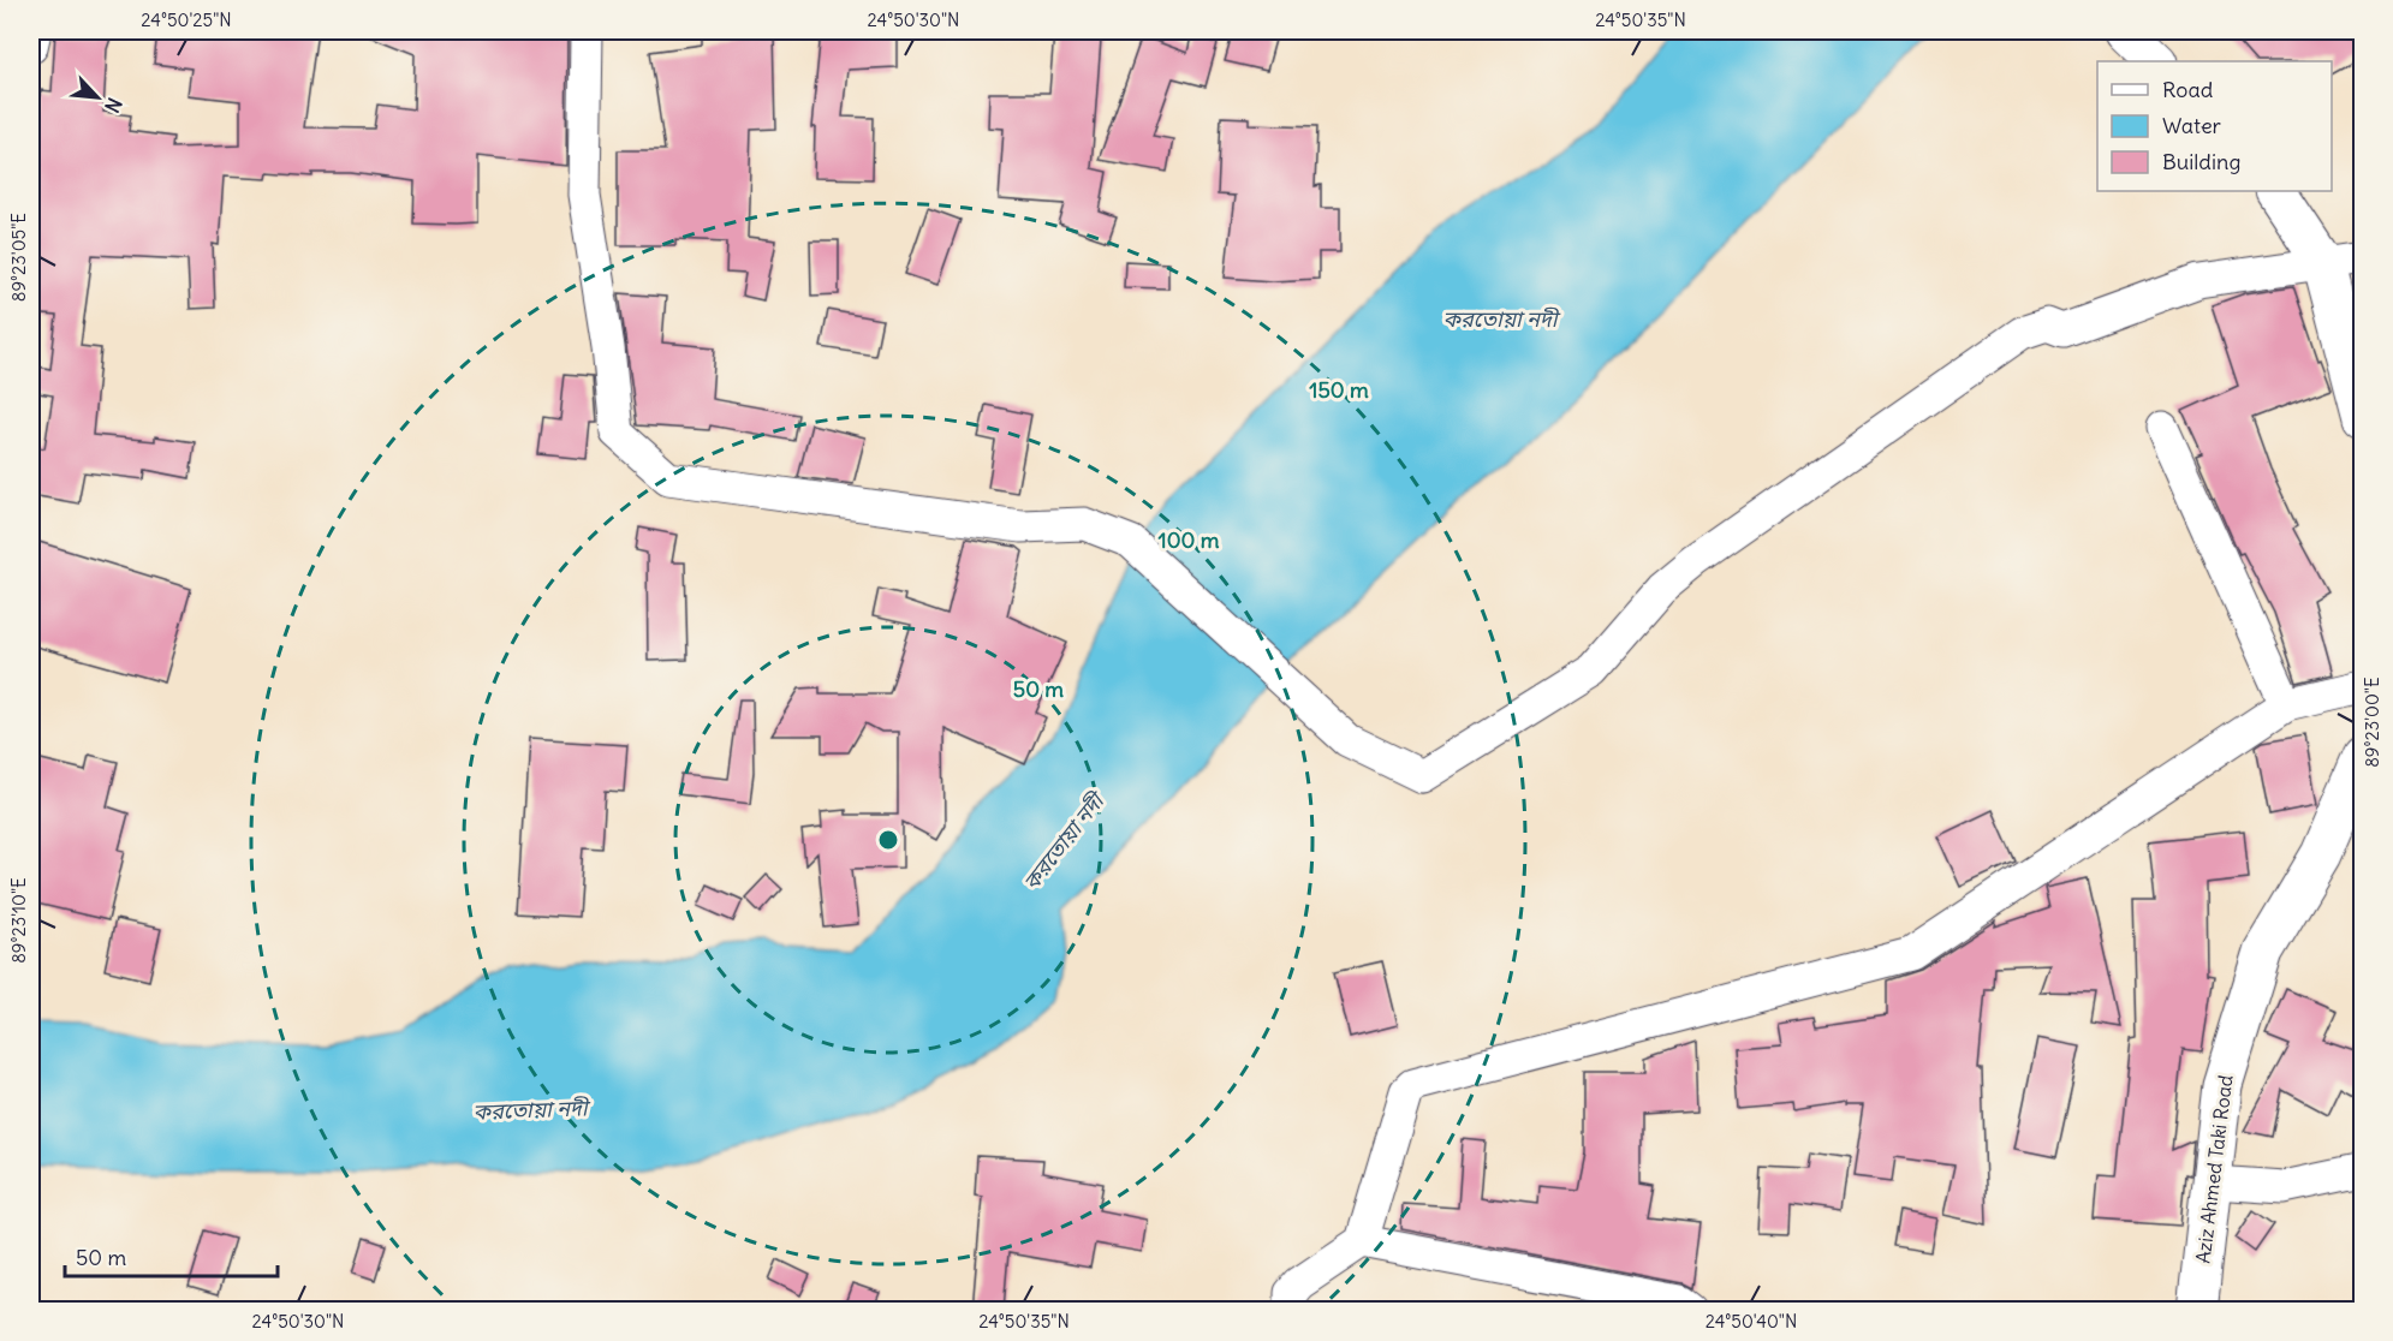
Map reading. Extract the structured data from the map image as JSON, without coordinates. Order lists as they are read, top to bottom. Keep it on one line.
{"streets":{"street":["Aziz Ahmed Taki Road"]},"water":["করতোয়া নদী"],"legend":["Road","Water","Building"],"scale_bar":"50 m","north":"bottom right","coordinates":["24°50'25\"N","24°50'30\"N","24°50'35\"N","89°23'05\"E","89°23'00\"E","89°23'10\"E","24°50'40\"N"],"rings":["150 m","100 m","50 m"]}
